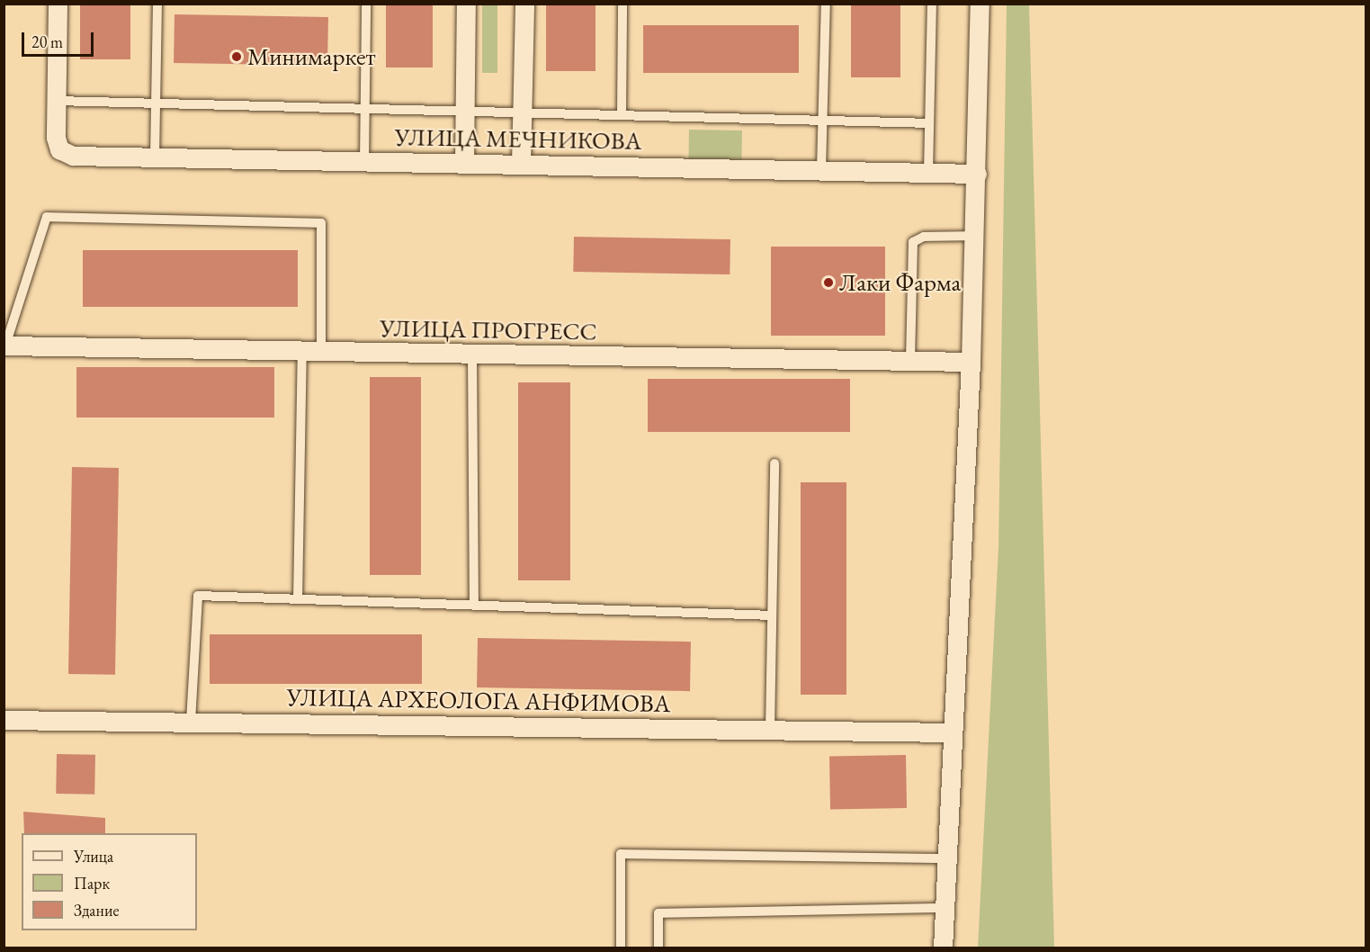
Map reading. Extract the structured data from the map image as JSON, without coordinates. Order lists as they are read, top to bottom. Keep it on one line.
{"streets":{"street":["УЛИЦА МЕЧНИКОВА","УЛИЦА ПРОГРЕСС","УЛИЦА АРХЕОЛОГА АНФИМОВА"]},"places":["Минимаркет","Лаки Фарма"],"legend":["Улица","Парк","Здание"],"scale_bar":"20 m"}
